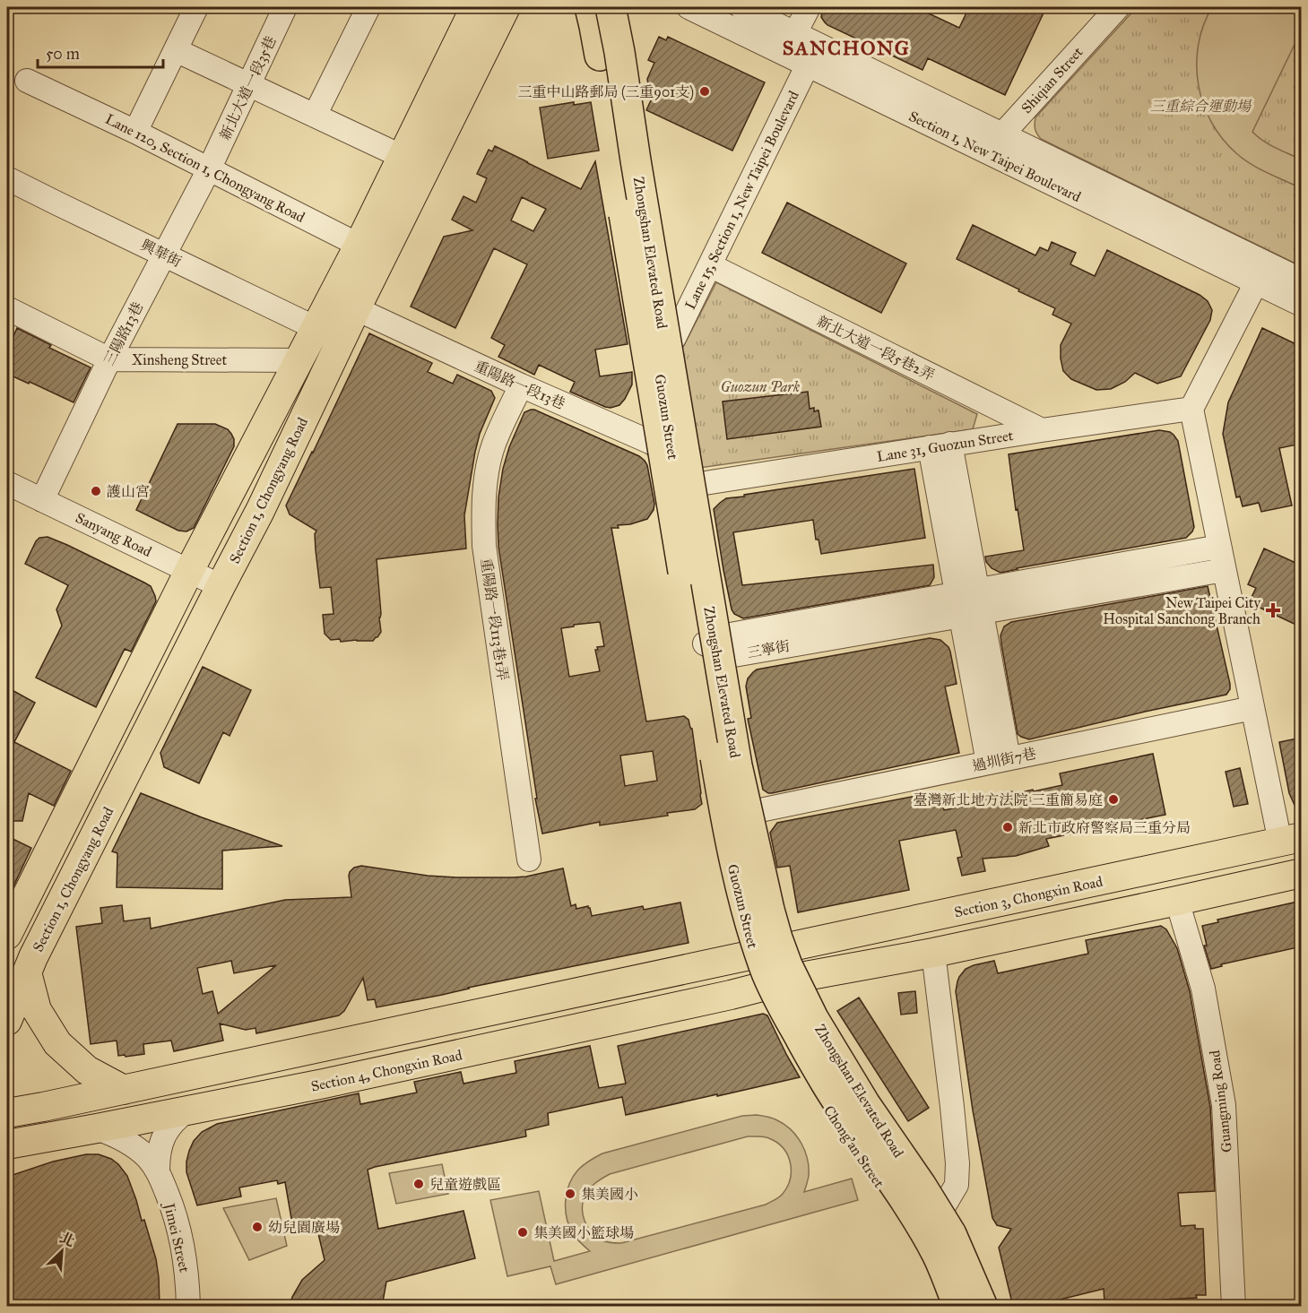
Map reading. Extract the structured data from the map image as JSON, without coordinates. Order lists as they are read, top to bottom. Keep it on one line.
{"streets":{"highway":["Zhongshan Elevated Road"],"main road":["Guozun Street","Section 1, Chongyang Road","Section 3, Chongxin Road","Section 4, Chongxin Road","Chong'an Street"],"street":["Shiqian Street","新北大道一段35巷","Section 1, New Taipei Boulevard","Lane 120, Section 1, Chongyang Road","Lane 15, Section 1, New Taipei Boulevard","興華街","三陽路13巷","新北大道一段5巷2弄","Xinsheng Street","重陽路一段13巷","Lane 31, Guozun Street","Sanyang Road","重陽路一段113巷1弄","三寧街","過圳街7巷","Guangming Road","Jimei Street"]},"crossings":[["Shiqian Street","Section 1, New Taipei Boulevard"],["新北大道一段35巷","Lane 120, Section 1, Chongyang Road"],["新北大道一段35巷","三陽路13巷"],["Section 1, New Taipei Boulevard","Lane 15, Section 1, New Taipei Boulevard"],["Lane 120, Section 1, Chongyang Road","三陽路13巷"],["Lane 120, Section 1, Chongyang Road","Section 1, Chongyang Road"],["Lane 15, Section 1, New Taipei Boulevard","新北大道一段5巷2弄"],["Lane 15, Section 1, New Taipei Boulevard","Guozun Street"],["興華街","三陽路13巷"],["興華街","Section 1, Chongyang Road"],["三陽路13巷","Xinsheng Street"],["三陽路13巷","Sanyang Road"],["新北大道一段5巷2弄","Lane 31, Guozun Street"],["Xinsheng Street","Section 1, Chongyang Road"],["重陽路一段13巷","Guozun Street"],["重陽路一段13巷","Lane 31, Guozun Street"],["重陽路一段13巷","Section 1, Chongyang Road"],["重陽路一段13巷","重陽路一段113巷1弄"],["Guozun Street","三寧街"],["Guozun Street","過圳街7巷"],["Guozun Street","Section 3, Chongxin Road"],["Guozun Street","Section 4, Chongxin Road"],["Guozun Street","Chong'an Street"],["Section 1, Chongyang Road","Sanyang Road"],["Section 4, Chongxin Road","Chong'an Street"],["Section 4, Chongxin Road","Jimei Street"]],"districts":["SANCHONG"],"parks":["三重綜合運動場","Guozun Park"],"places":{"other":["三重中山路郵局 (三重901支)","護山宮","臺灣新北地方法院 三重簡易庭","新北市政府警察局三重分局","兒童遊戲區","集美國小","幼兒園廣場","集美國小籃球場"],"health":["New Taipei City Hospital Sanchong Branch"]},"scale_bar":"50 m","north":"top right"}
